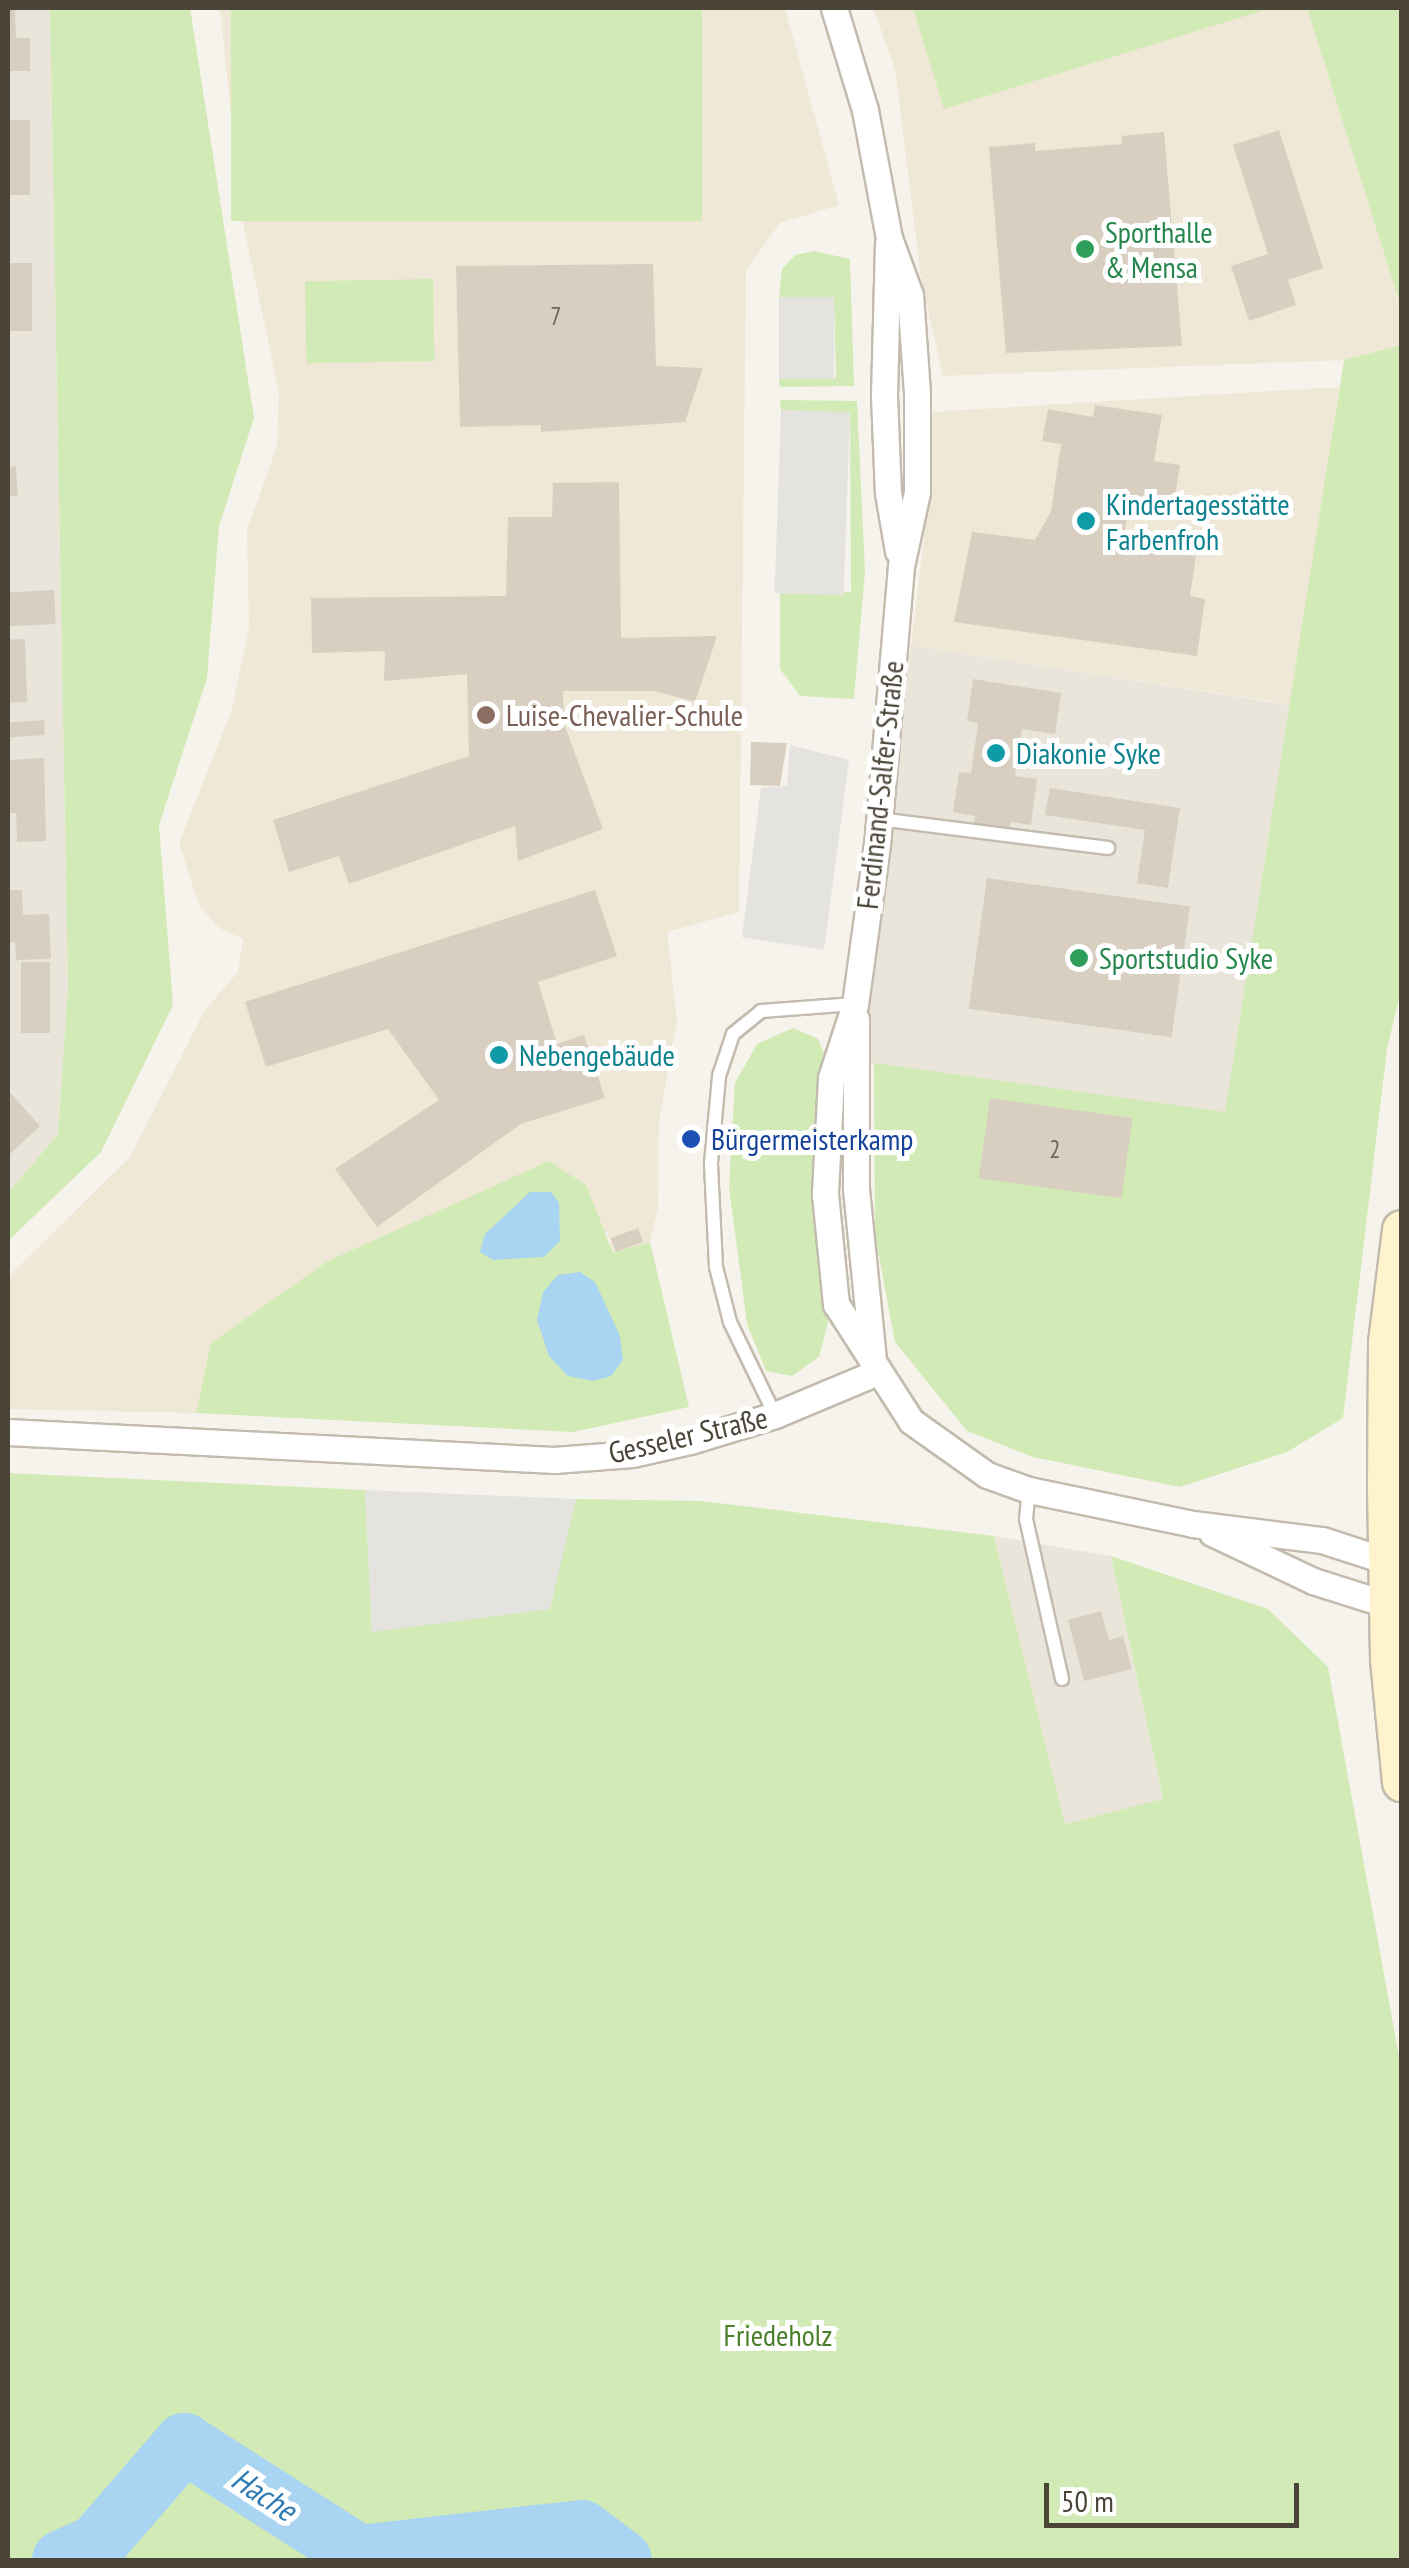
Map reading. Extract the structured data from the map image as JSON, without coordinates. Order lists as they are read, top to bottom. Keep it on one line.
{"streets":{"street":["Ferdinand-Salfer-Straße","Gesseler Straße"]},"crossings":[["Ferdinand-Salfer-Straße","Gesseler Straße"]],"water":["Hache"],"parks":["Friedeholz"],"places":["Sporthalle & Mensa","Kindertagesstätte Farbenfroh","Luise-Chevalier-Schule","Diakonie Syke","Sportstudio Syke","Nebengebäude","Bürgermeisterkamp"],"house_numbers":["7","2"],"scale_bar":"50 m"}
